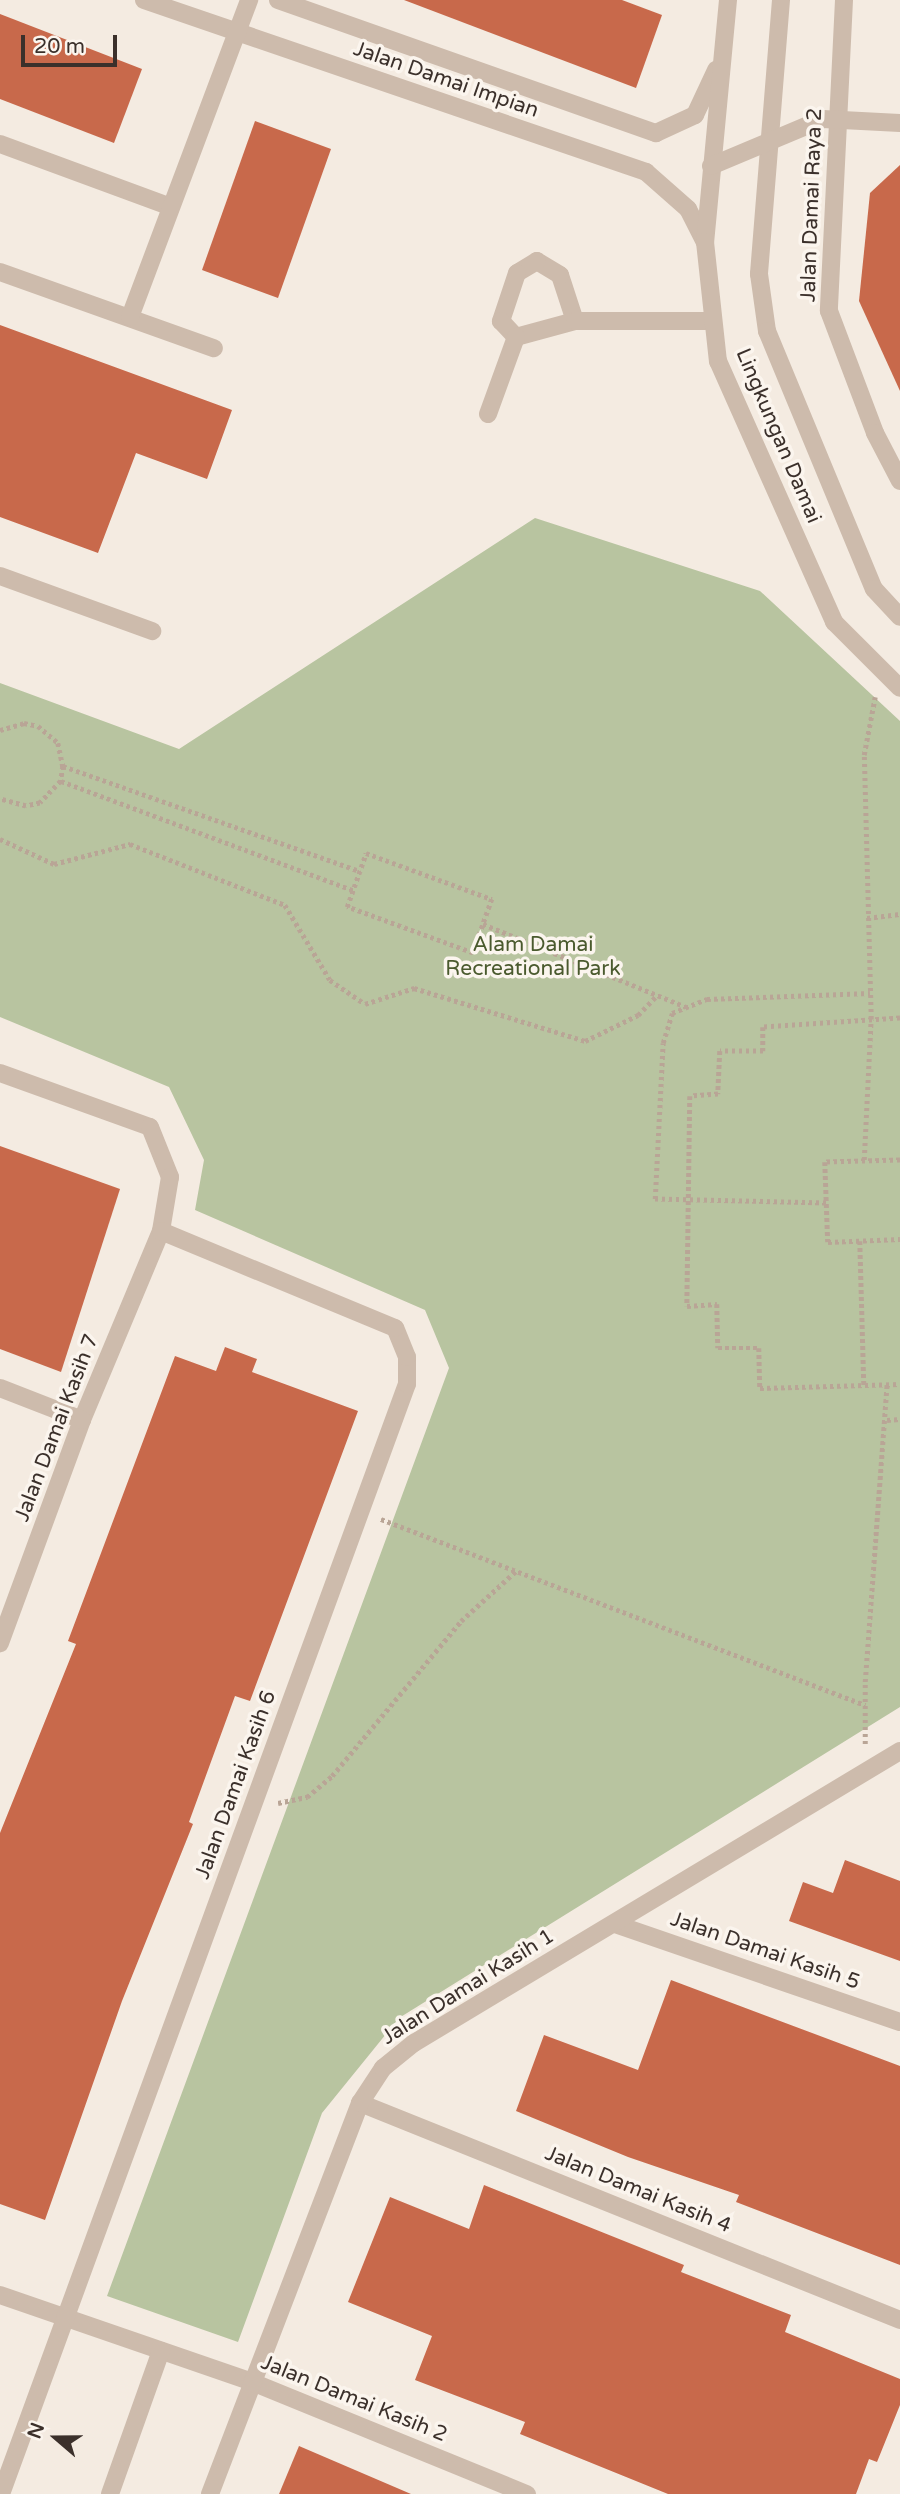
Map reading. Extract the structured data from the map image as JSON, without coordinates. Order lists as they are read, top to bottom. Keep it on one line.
{"streets":{"street":["Jalan Damai Impian","Jalan Damai Raya 2","Lingkungan Damai","Jalan Damai Kasih 7","Jalan Damai Kasih 6","Jalan Damai Kasih 5","Jalan Damai Kasih 1","Jalan Damai Kasih 4","Jalan Damai Kasih 2"]},"crossings":[["Jalan Damai Impian","Lingkungan Damai"],["Jalan Damai Kasih 7","Jalan Damai Kasih 6"],["Jalan Damai Kasih 6","Jalan Damai Kasih 2"],["Jalan Damai Kasih 5","Jalan Damai Kasih 1"],["Jalan Damai Kasih 1","Jalan Damai Kasih 4"],["Jalan Damai Kasih 1","Jalan Damai Kasih 2"]],"parks":["Alam Damai Recreational Park"],"scale_bar":"20 m","north":"left"}
